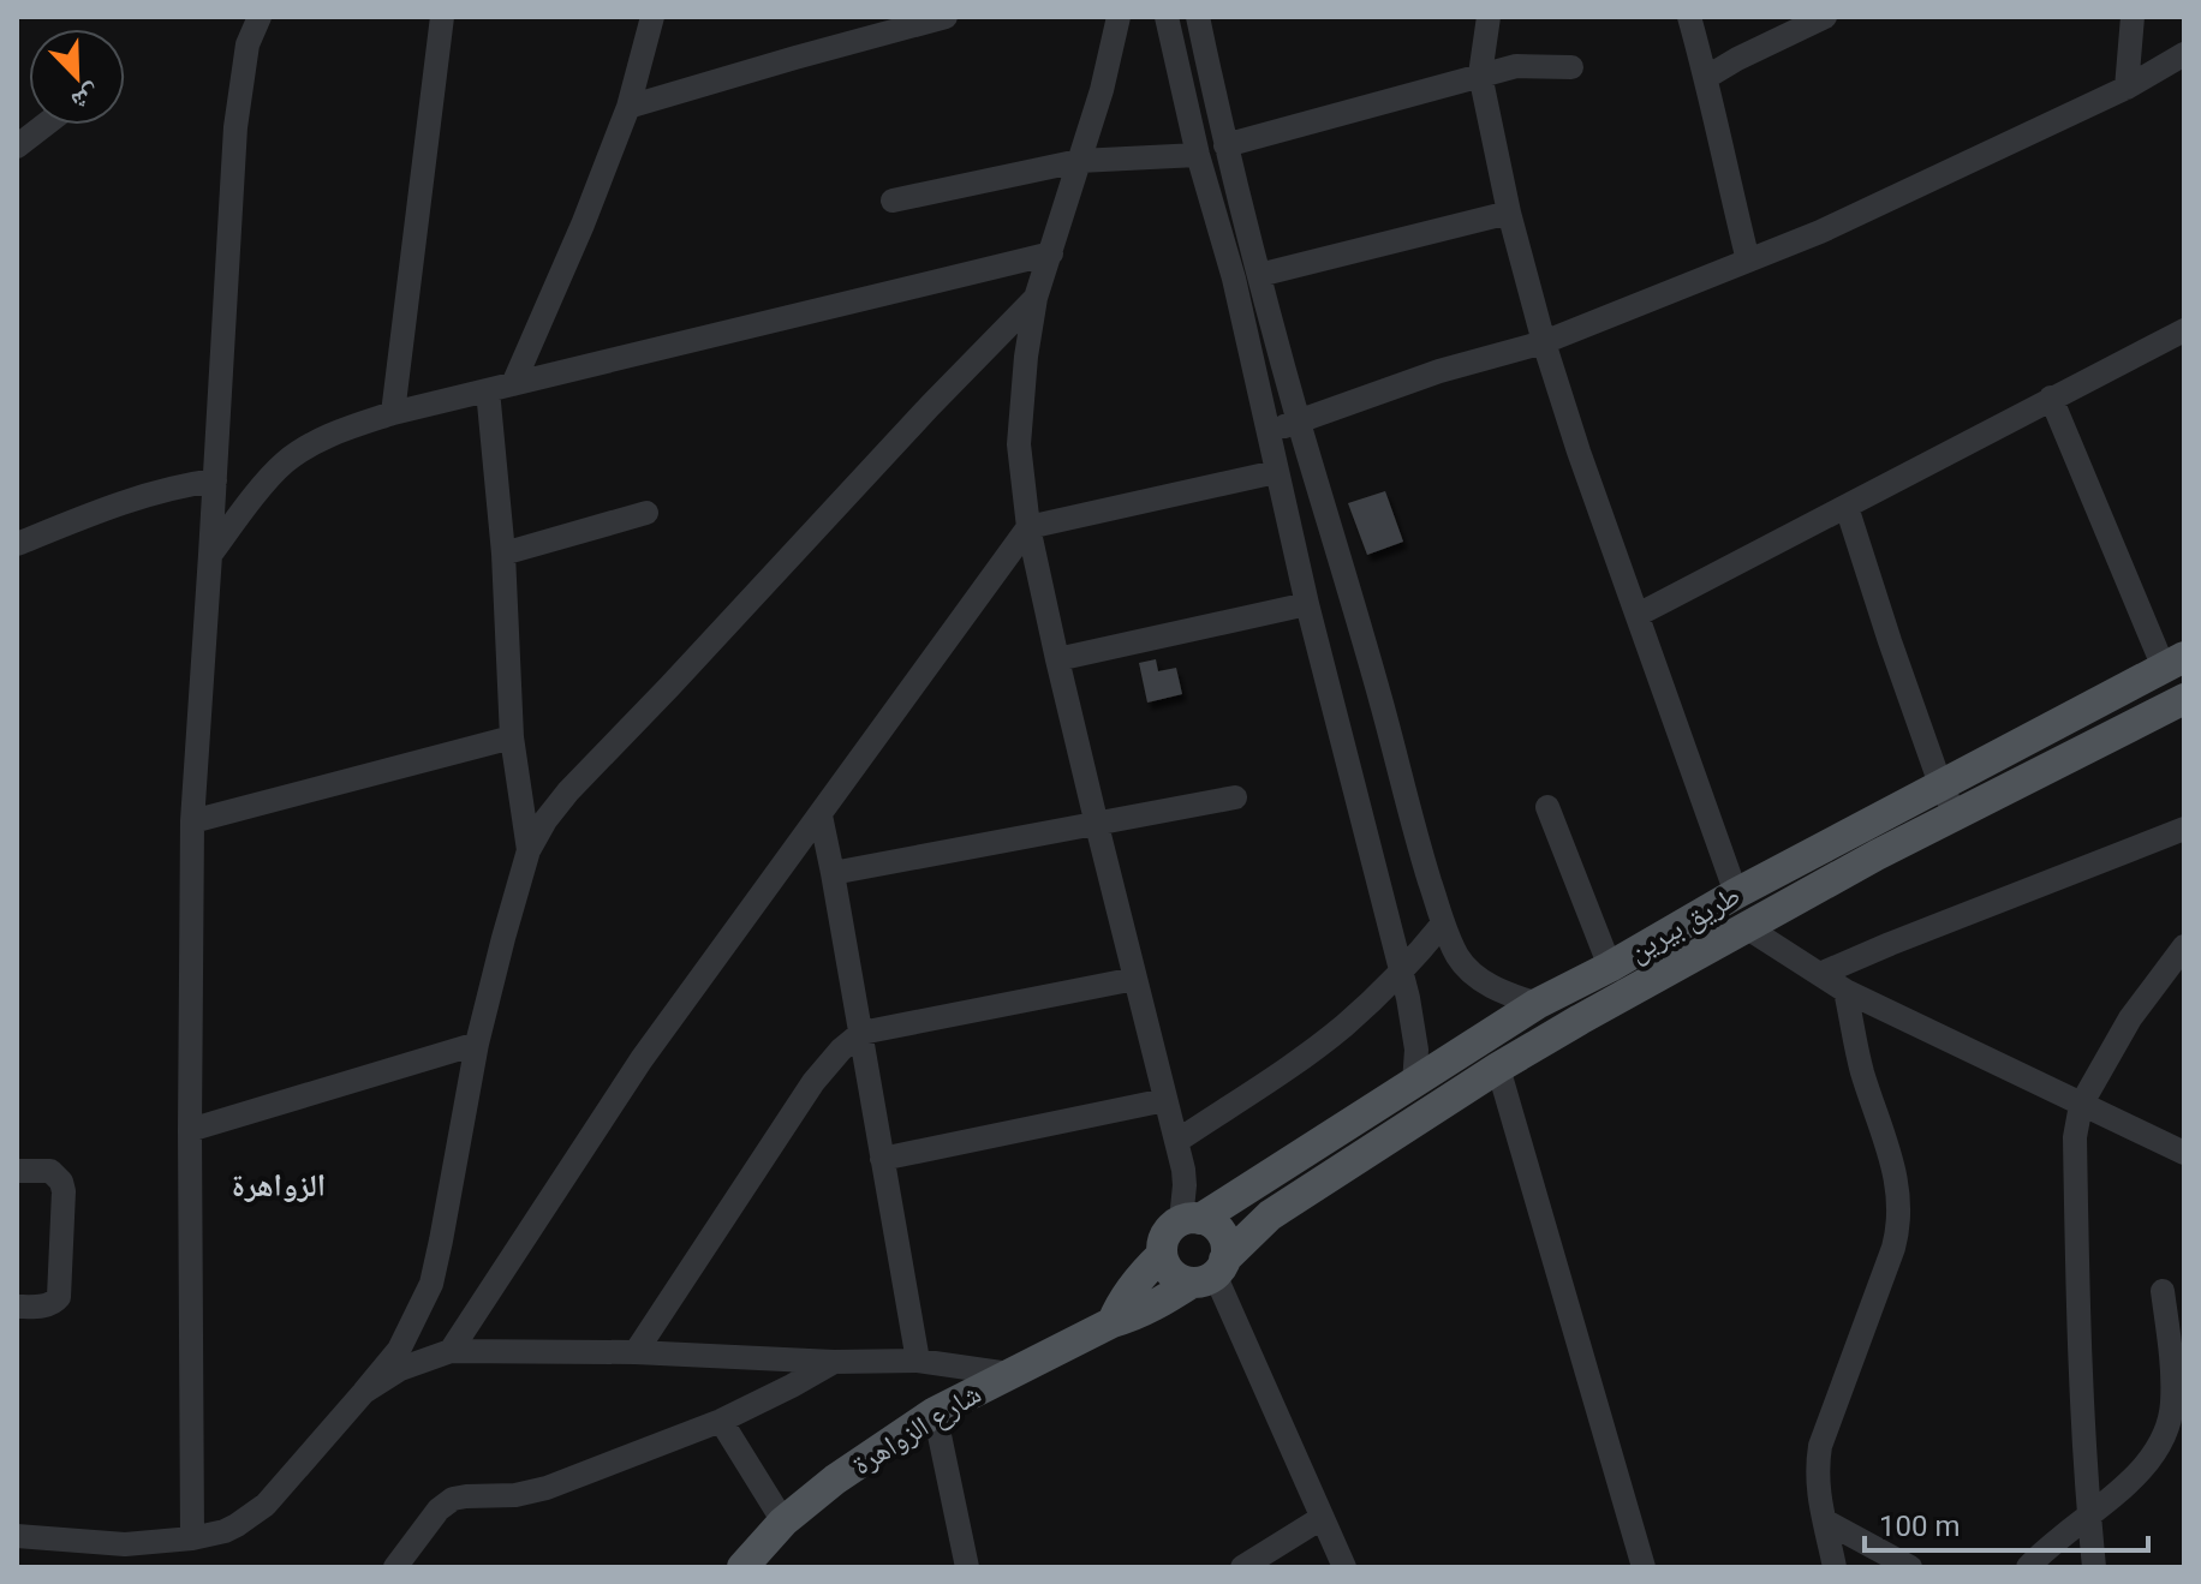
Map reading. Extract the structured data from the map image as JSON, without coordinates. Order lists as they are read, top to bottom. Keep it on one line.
{"streets":{"main road":["طريق بيرين","شارع الزواهرة"]},"crossings":[["طريق بيرين","شارع الزواهرة"]],"districts":["الزواهرة"],"scale_bar":"100 m","north":"bottom right"}
